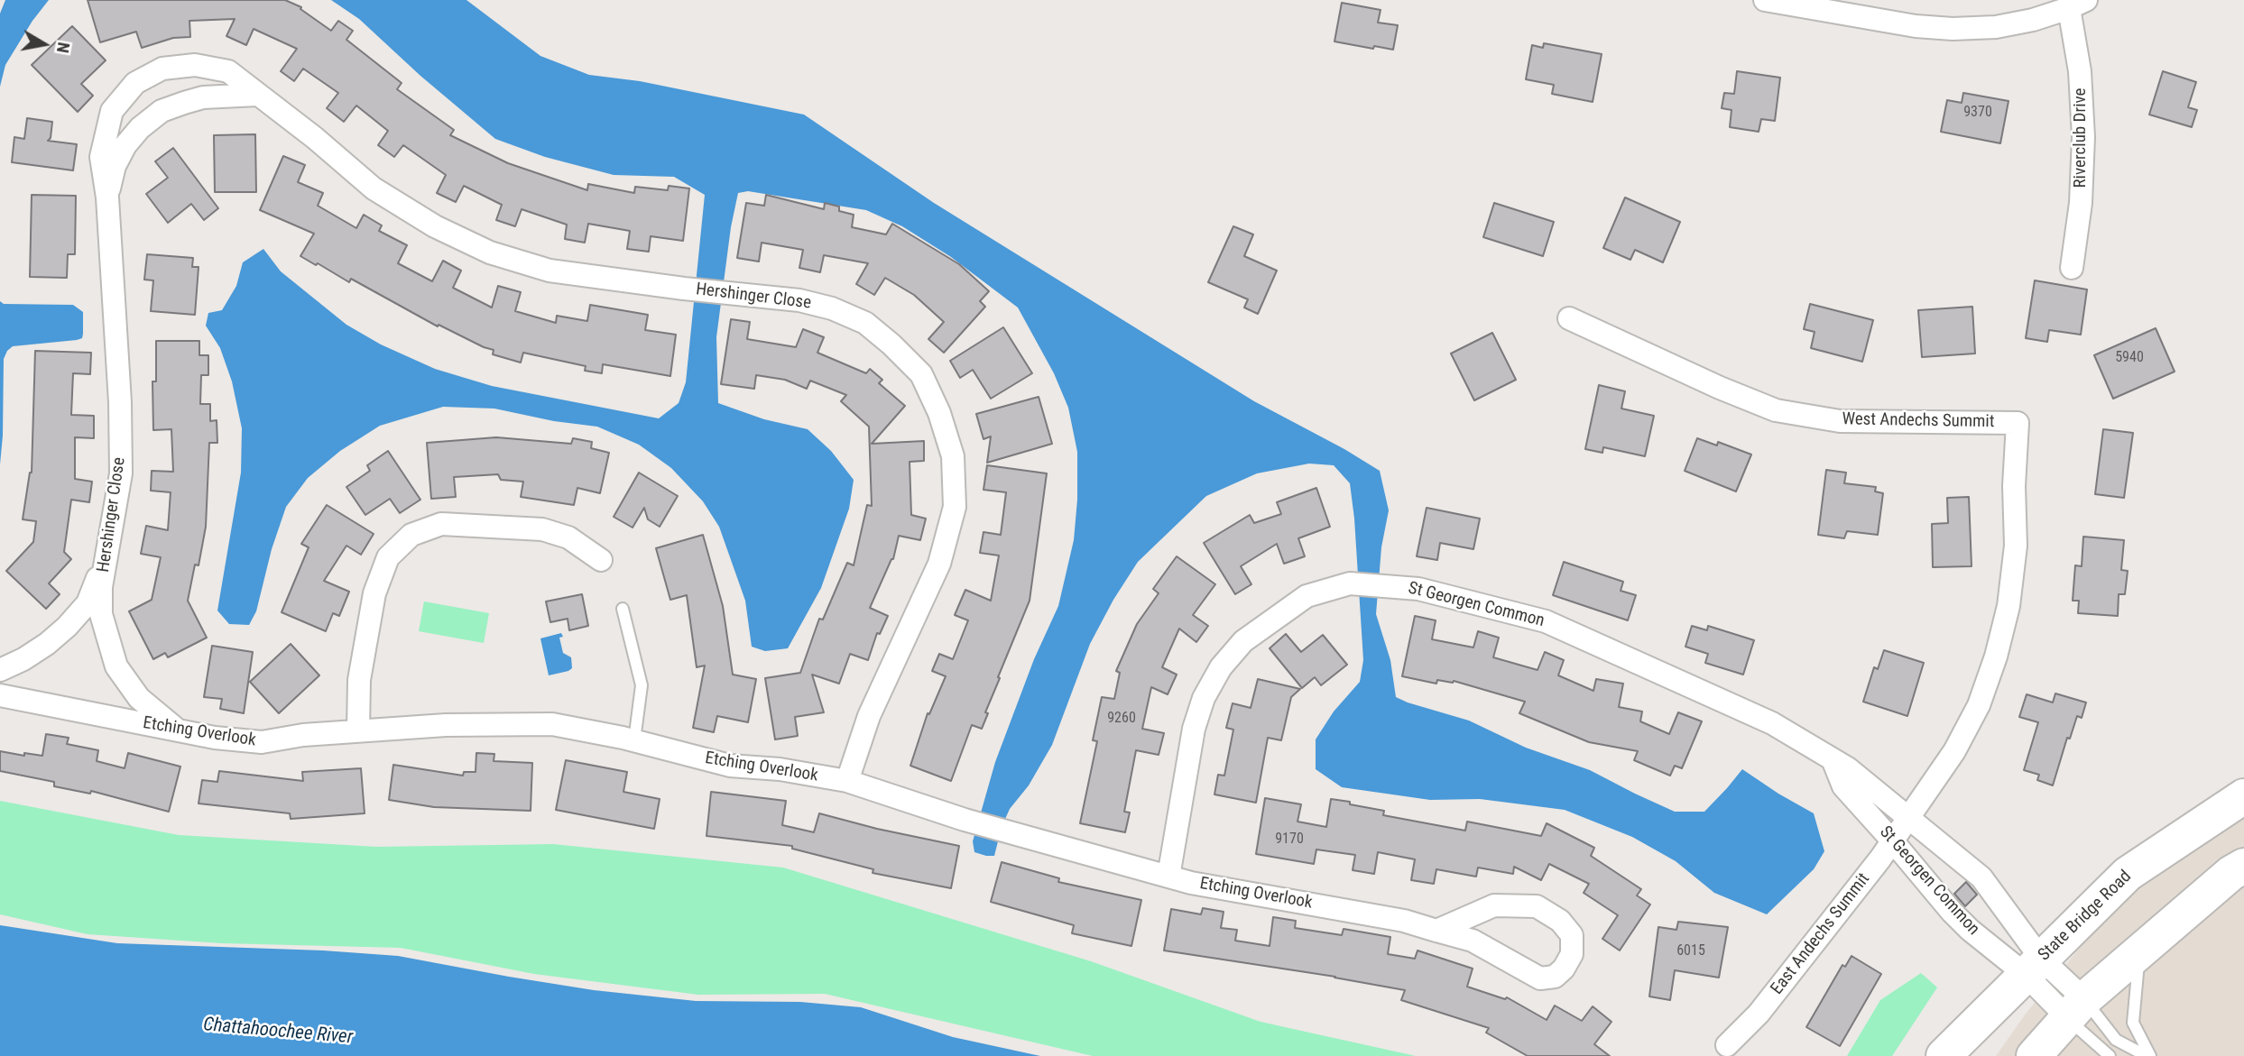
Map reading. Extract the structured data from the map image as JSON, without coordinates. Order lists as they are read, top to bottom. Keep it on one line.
{"streets":{"highway":["State Bridge Road"],"street":["Riverclub Drive","Hershinger Close","West Andechs Summit","St Georgen Common","Etching Overlook","East Andechs Summit"]},"crossings":[["Hershinger Close","Etching Overlook"],["West Andechs Summit","St Georgen Common"],["West Andechs Summit","East Andechs Summit"],["St Georgen Common","Etching Overlook"],["St Georgen Common","State Bridge Road"],["St Georgen Common","East Andechs Summit"]],"water":["Chattahoochee River"],"house_numbers":["9370","5940","9260","9170","6015"],"north":"right"}
